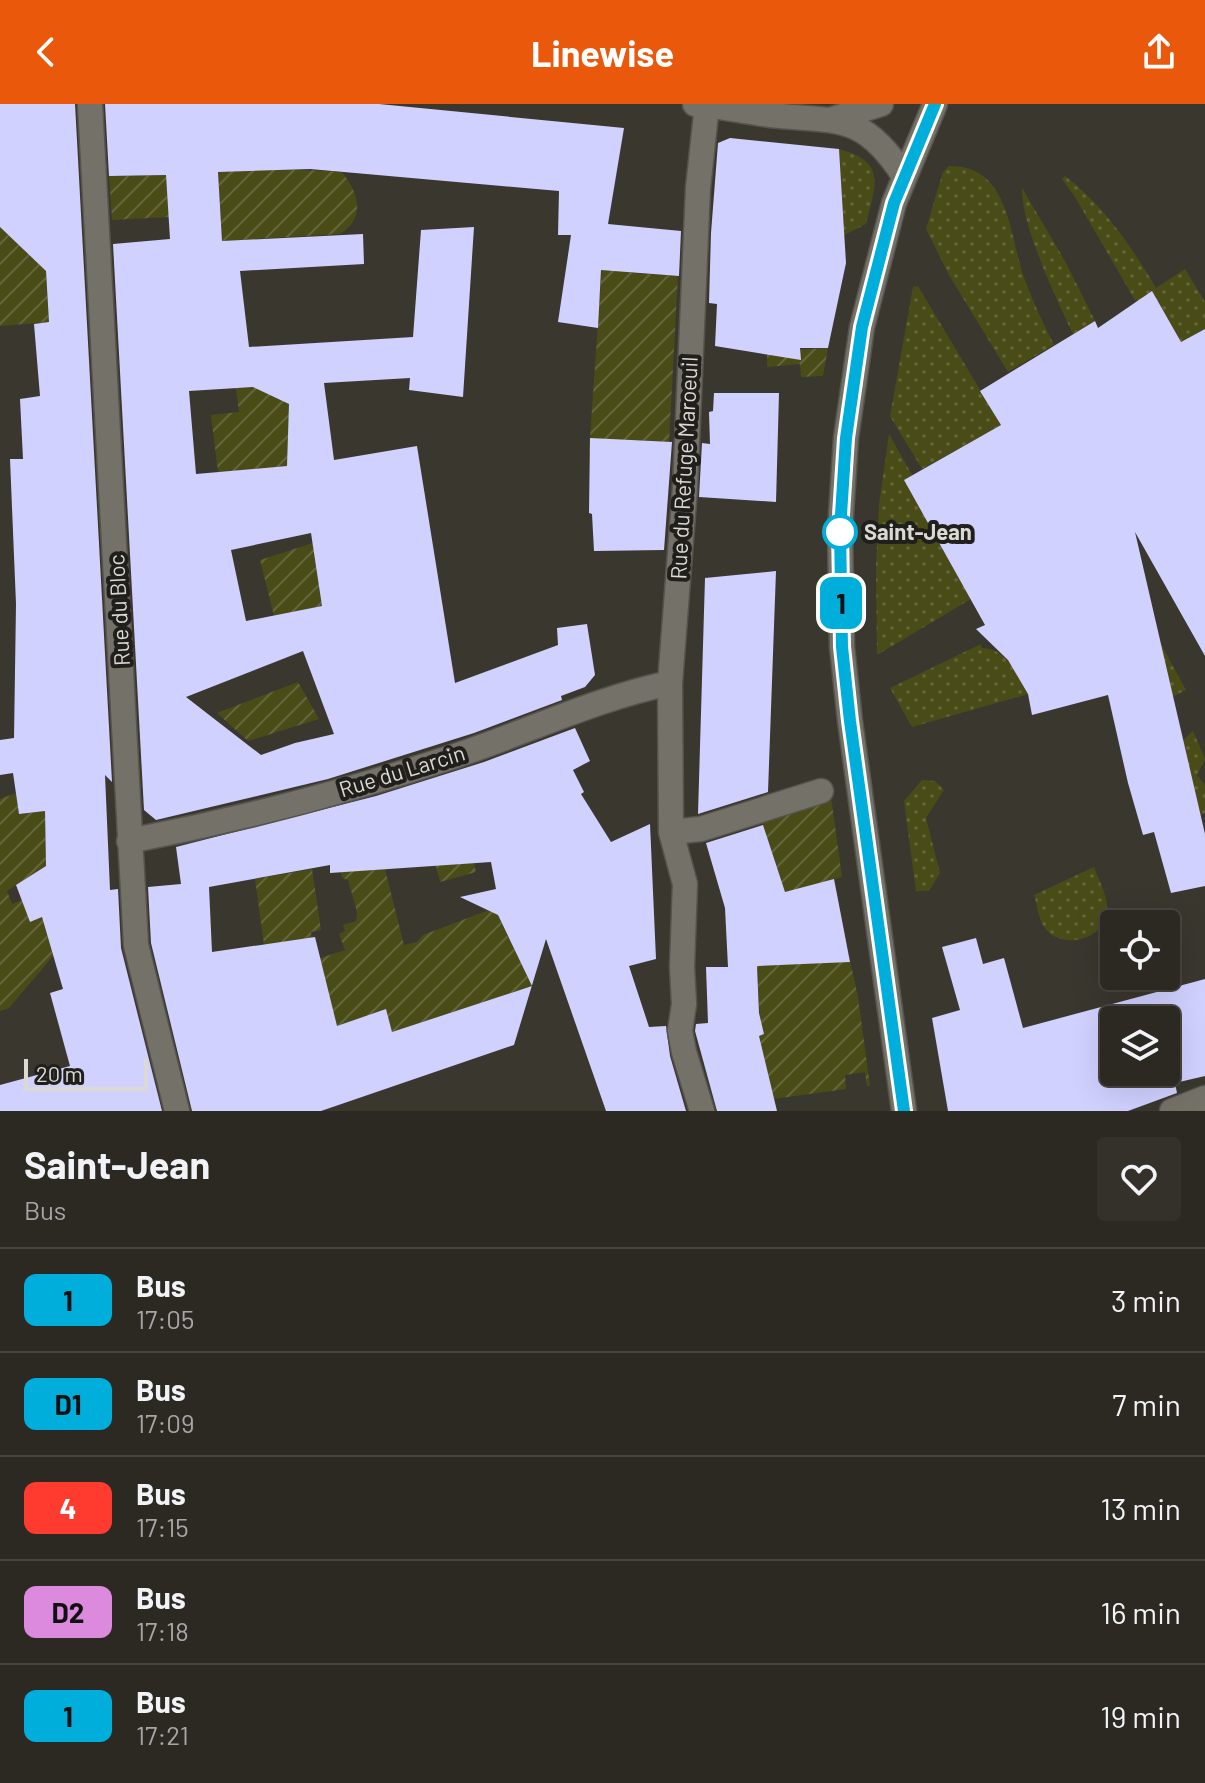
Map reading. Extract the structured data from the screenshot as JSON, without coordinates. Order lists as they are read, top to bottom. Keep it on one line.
{"streets":{"street":["Rue du Refuge Maroeuil","Rue du Bloc","Rue du Larcin"]},"crossings":[["Rue du Refuge Maroeuil","Rue du Larcin"],["Rue du Bloc","Rue du Larcin"]],"places":["Saint-Jean"],"lines":["bus line 1"],"scale_bar":"20 m","page":{"header":"Linewise","on_map":"1","scale":"20 m","heading":["Saint-Jean","Bus"],"list":[{"mark":"1","name":"Bus","note":"17:05","value":"3 min"},{"mark":"D1","name":"Bus","note":"17:09","value":"7 min"},{"mark":"4","name":"Bus","note":"17:15","value":"13 min"},{"mark":"D2","name":"Bus","note":"17:18","value":"16 min"},{"mark":"1","name":"Bus","note":"17:21","value":"19 min"}]}}
